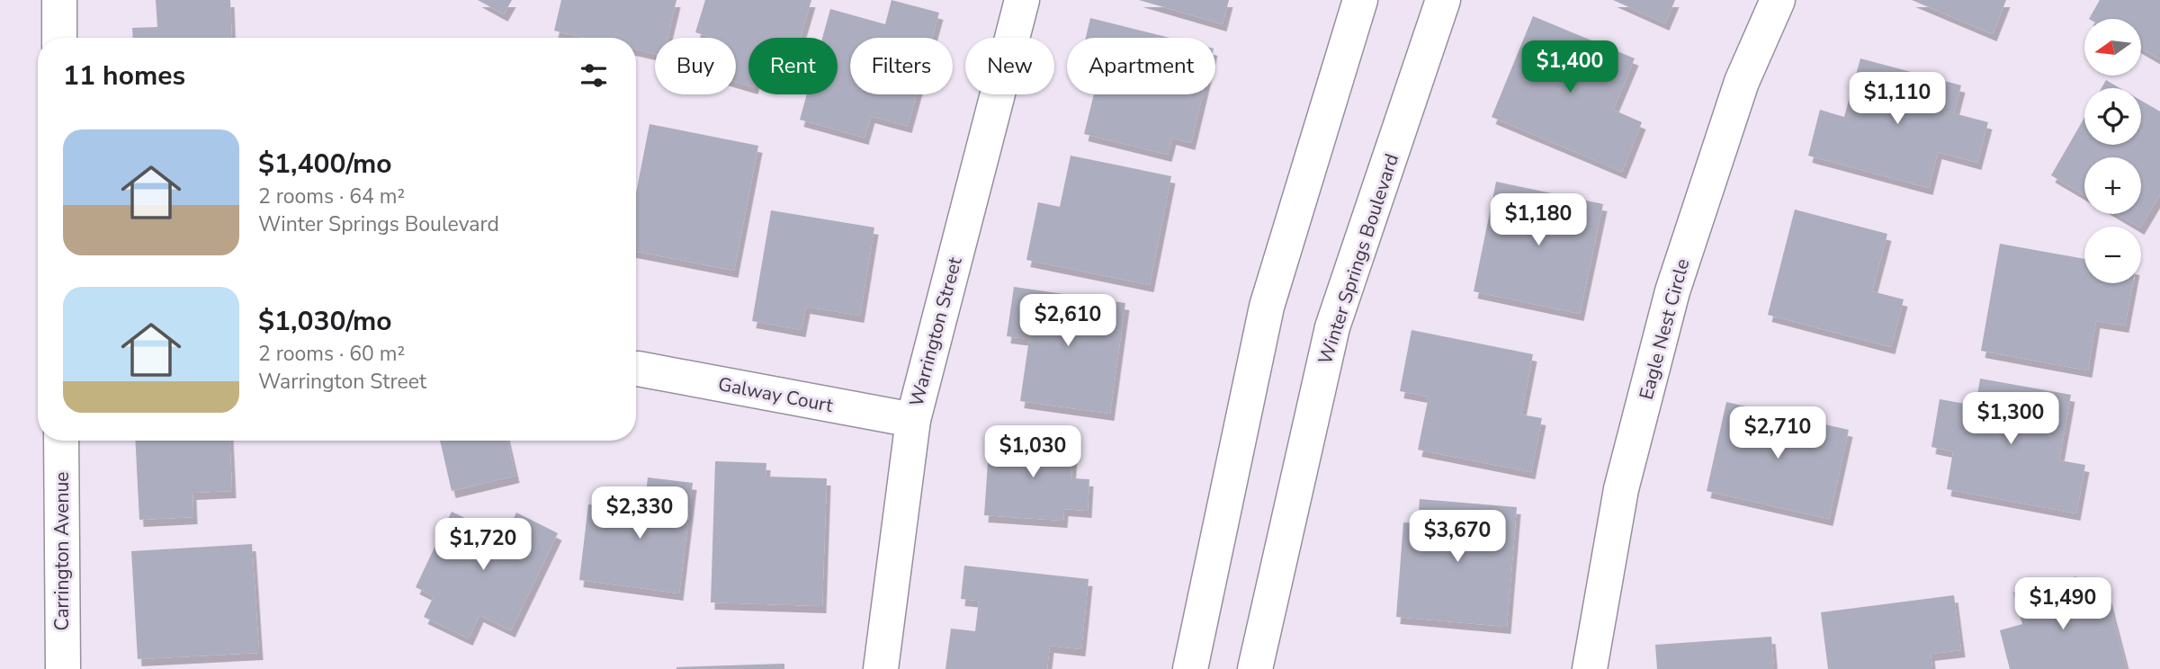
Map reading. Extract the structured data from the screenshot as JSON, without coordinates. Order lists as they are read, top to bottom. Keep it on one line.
{"streets":{"street":["Winter Springs Boulevard","Eagle Nest Circle","Warrington Street","Galway Court","Carrington Avenue"]},"crossings":[["Warrington Street","Galway Court"]],"north":"left","page":{"map_buttons":["+","−"],"chip":["Buy","Rent","Filters","New","Apartment"],"heading":"11 homes","price":["$1,400","$1,110","$1,180","$2,610","$1,300","$2,710","$1,030","$2,330","$3,670","$1,720","$1,490"],"list":[{"name":"$1,400/mo","note":"2 rooms · 64 m² · Winter Springs Boulevard"},{"name":"$1,030/mo","note":"2 rooms · 60 m² · Warrington Street"}]}}
